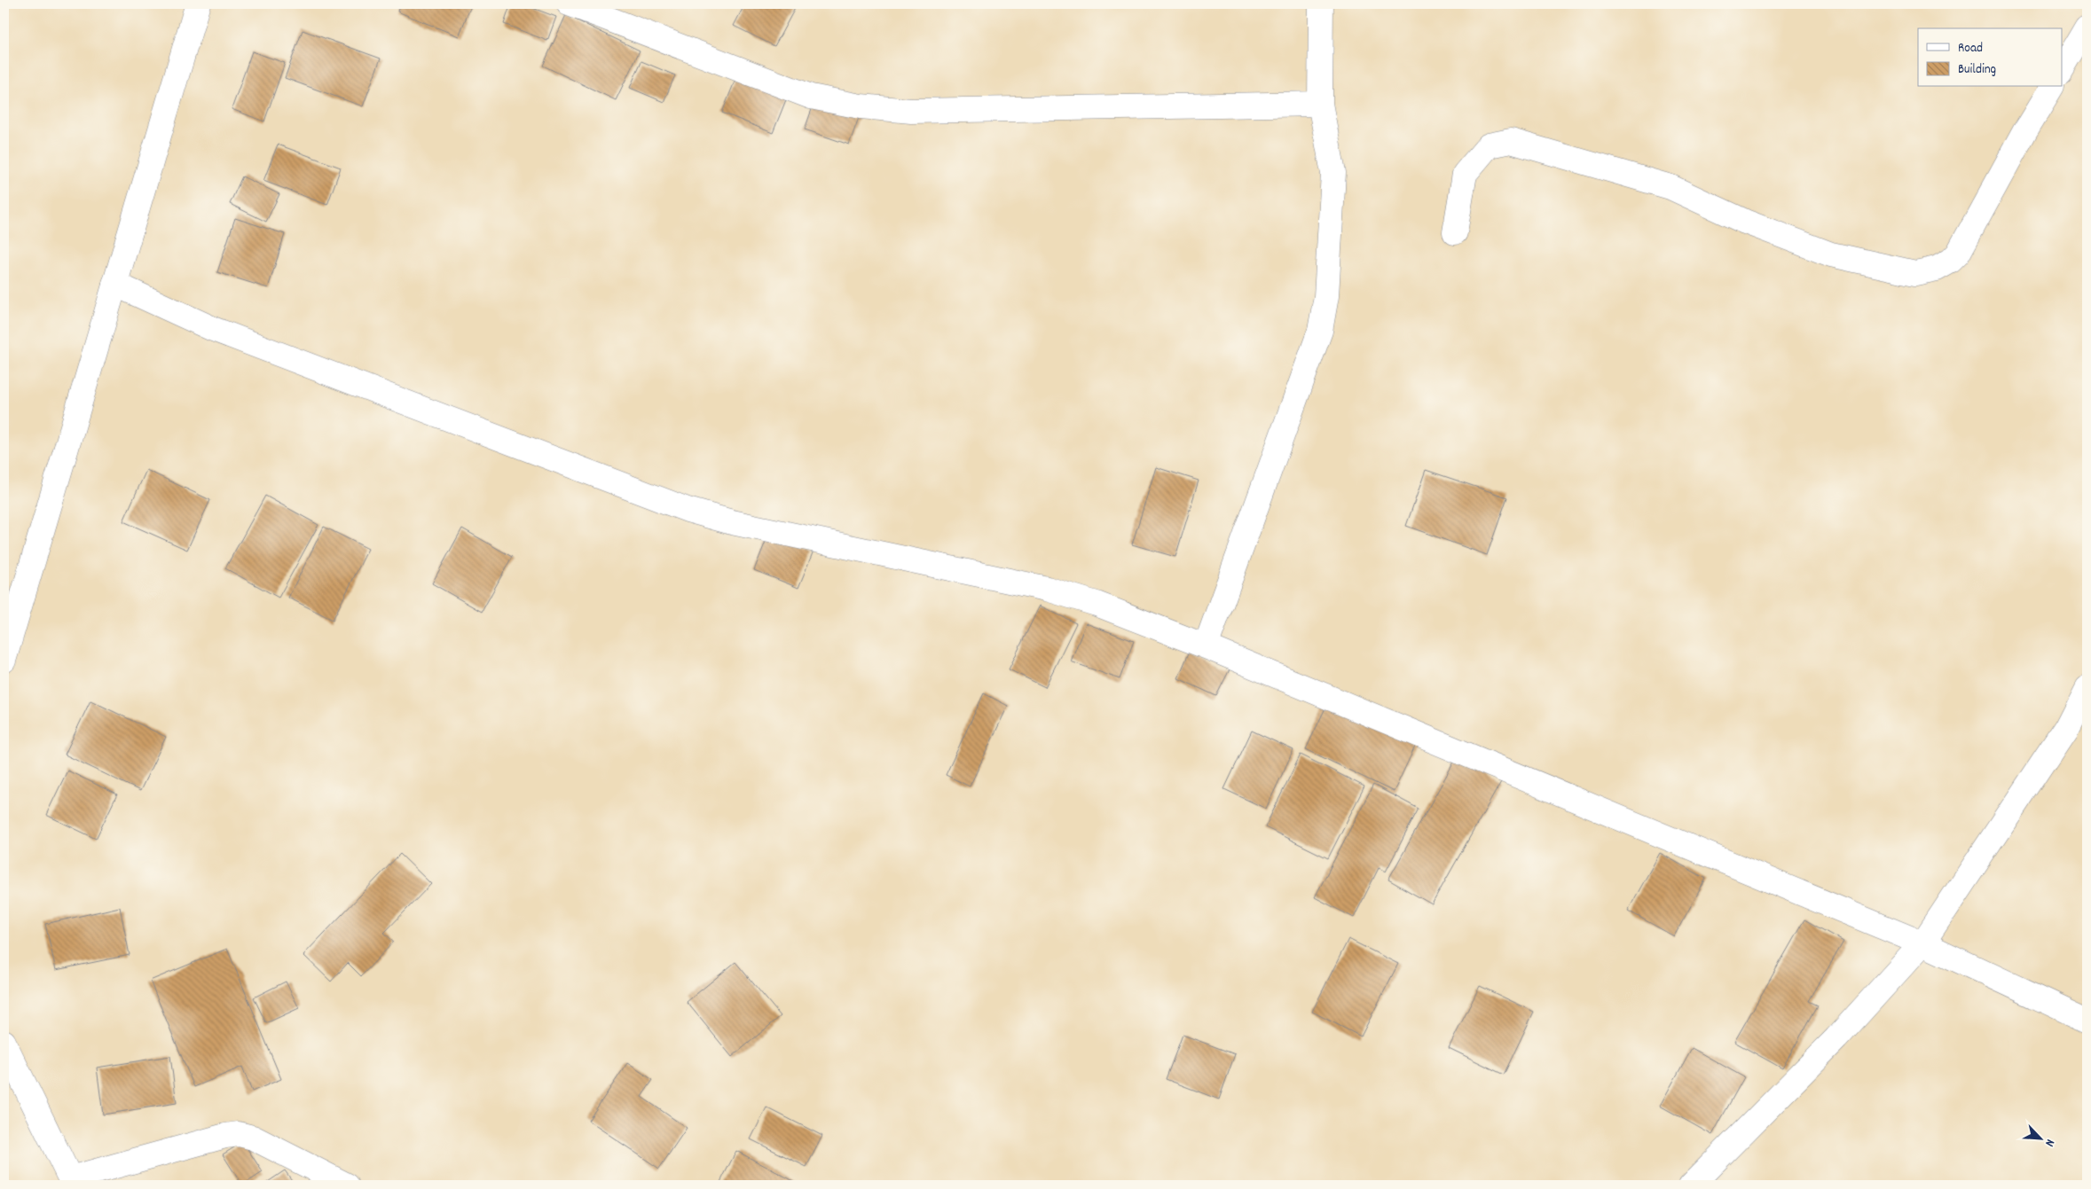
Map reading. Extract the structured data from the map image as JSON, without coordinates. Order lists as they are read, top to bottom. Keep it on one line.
{"legend":["Road","Building"],"north":"bottom right"}
